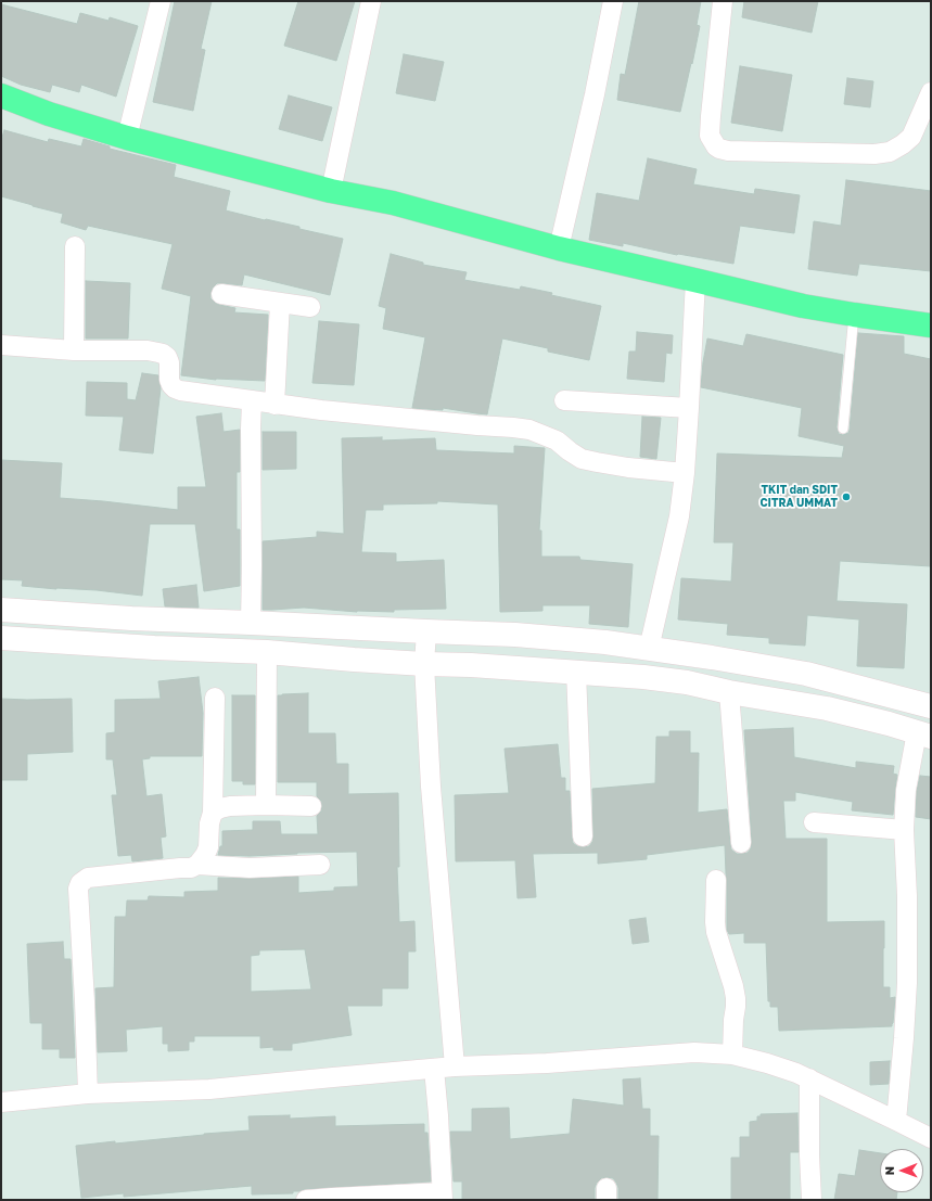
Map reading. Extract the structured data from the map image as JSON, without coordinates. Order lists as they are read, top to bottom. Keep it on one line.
{"places":["TKIT dan SDIT CITRA UMMAT"],"north":"left"}
